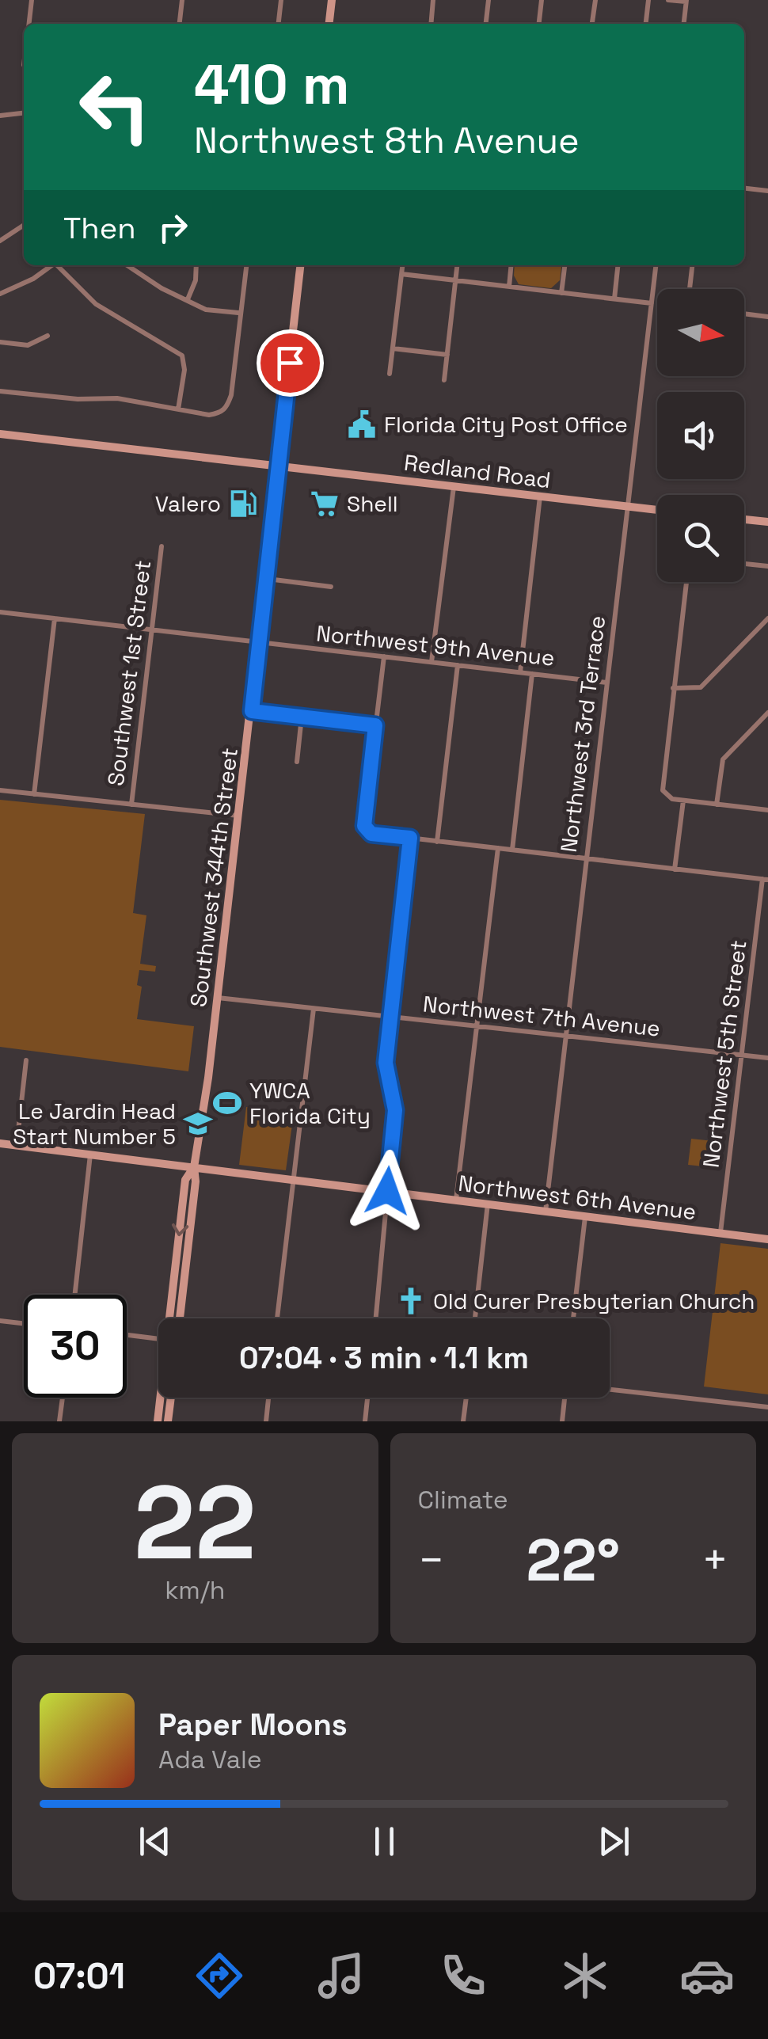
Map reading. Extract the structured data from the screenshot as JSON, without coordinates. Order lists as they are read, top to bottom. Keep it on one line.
{"streets":{"street":["Redland Road","Northwest 9th Avenue","Southwest 1st Street","Northwest 3rd Terrace","Southwest 344th Street","Northwest 7th Avenue","Northwest 5th Street","Northwest 6th Avenue"]},"crossings":[["Redland Road","Northwest 3rd Terrace"],["Redland Road","Southwest 344th Street"],["Northwest 9th Avenue","Southwest 1st Street"],["Northwest 9th Avenue","Northwest 3rd Terrace"],["Northwest 9th Avenue","Southwest 344th Street"],["Northwest 3rd Terrace","Northwest 7th Avenue"],["Northwest 3rd Terrace","Northwest 6th Avenue"],["Southwest 344th Street","Northwest 7th Avenue"],["Southwest 344th Street","Northwest 6th Avenue"],["Northwest 7th Avenue","Northwest 5th Street"],["Northwest 5th Street","Northwest 6th Avenue"]],"places":{"public building":["Florida City Post Office"],"fuel station":["Valero"],"supermarket":["Shell"],"sports":["YWCA Florida City"],"school or university":["Le Jardin Head Start Number 5"],"church":["Old Curer Presbyterian Church"]},"north":"right","page":{"turn":["410 m","Northwest 8th Avenue"],"then":"Then","limit":"30","trip":"07:04 · 3 min · 1.1 km","tile":[["22","km/h"],"Climate"],"heat":["−","22°","+"],"song":["Paper Moons","Ada Vale"],"tabs":"07:01"}}
